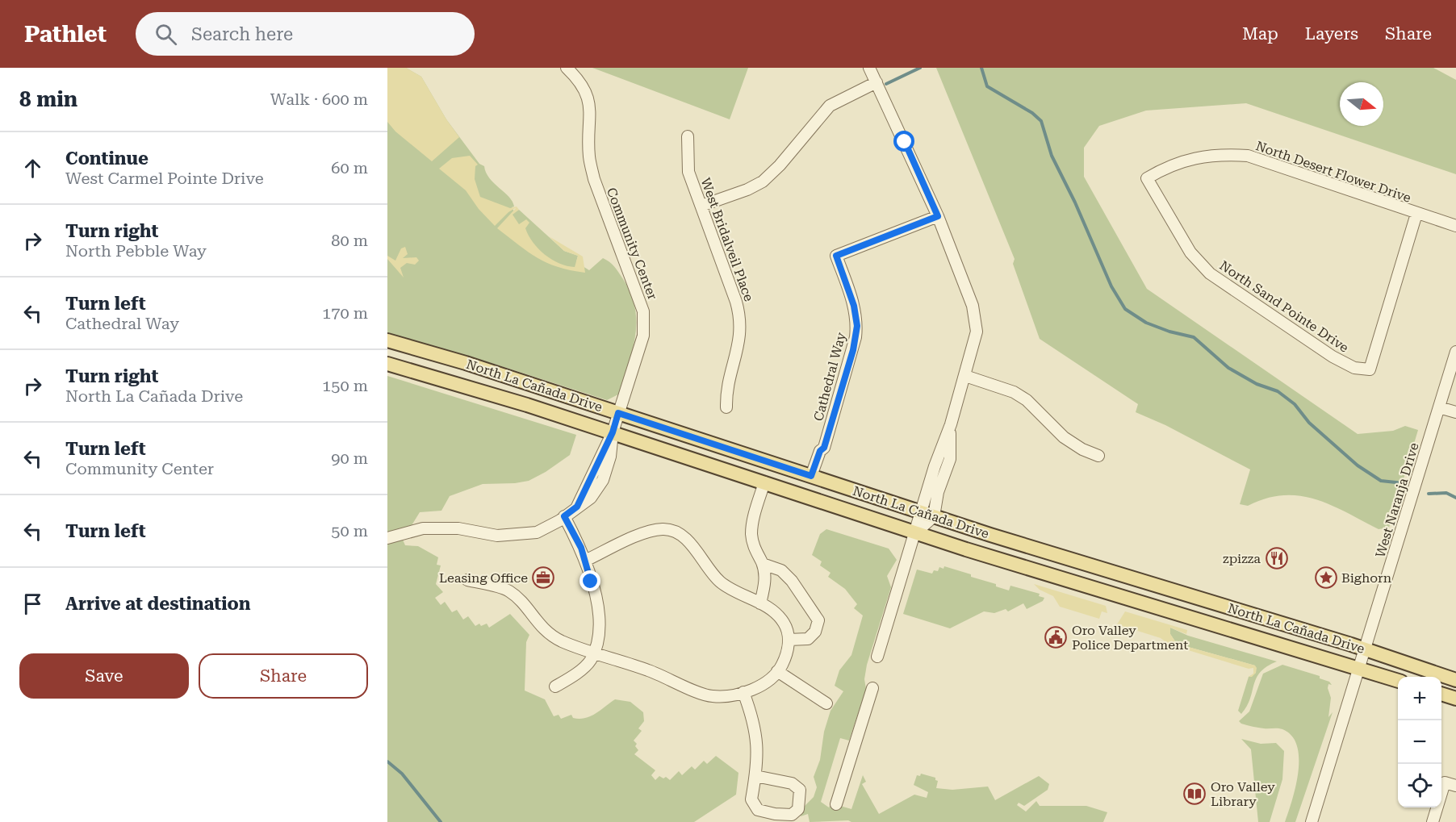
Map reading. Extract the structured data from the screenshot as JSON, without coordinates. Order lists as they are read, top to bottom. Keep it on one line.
{"streets":{"main road":["North La Cañada Drive"],"street":["North Desert Flower Drive","West Bridalveil Place","Community Center","North Sand Pointe Drive","Cathedral Way","West Naranja Drive"]},"crossings":[["North Desert Flower Drive","North Sand Pointe Drive"],["Community Center","North La Cañada Drive"],["Cathedral Way","North La Cañada Drive"],["North La Cañada Drive","West Naranja Drive"]],"places":{"restaurant":["zpizza"],"office":["Leasing Office"],"place":["Bighorn"],"public building":["Oro Valley Police Department"],"library":["Oro Valley Library"]},"north":"right","page":{"header":"Pathlet","search":"Search here","nav":["Map","Layers","Share"],"heading":["8 min","Walk · 600 m"],"list":[["Continue","West Carmel Pointe Drive","60 m"],["Turn right","North Pebble Way","80 m"],["Turn left","Cathedral Way","170 m"],["Turn right","North La Cañada Drive","150 m"],["Turn left","Community Center","90 m"],["Turn left","50 m"],"Arrive at destination"],"buttons":["Save","Share"],"map_buttons":["+","−"]}}
